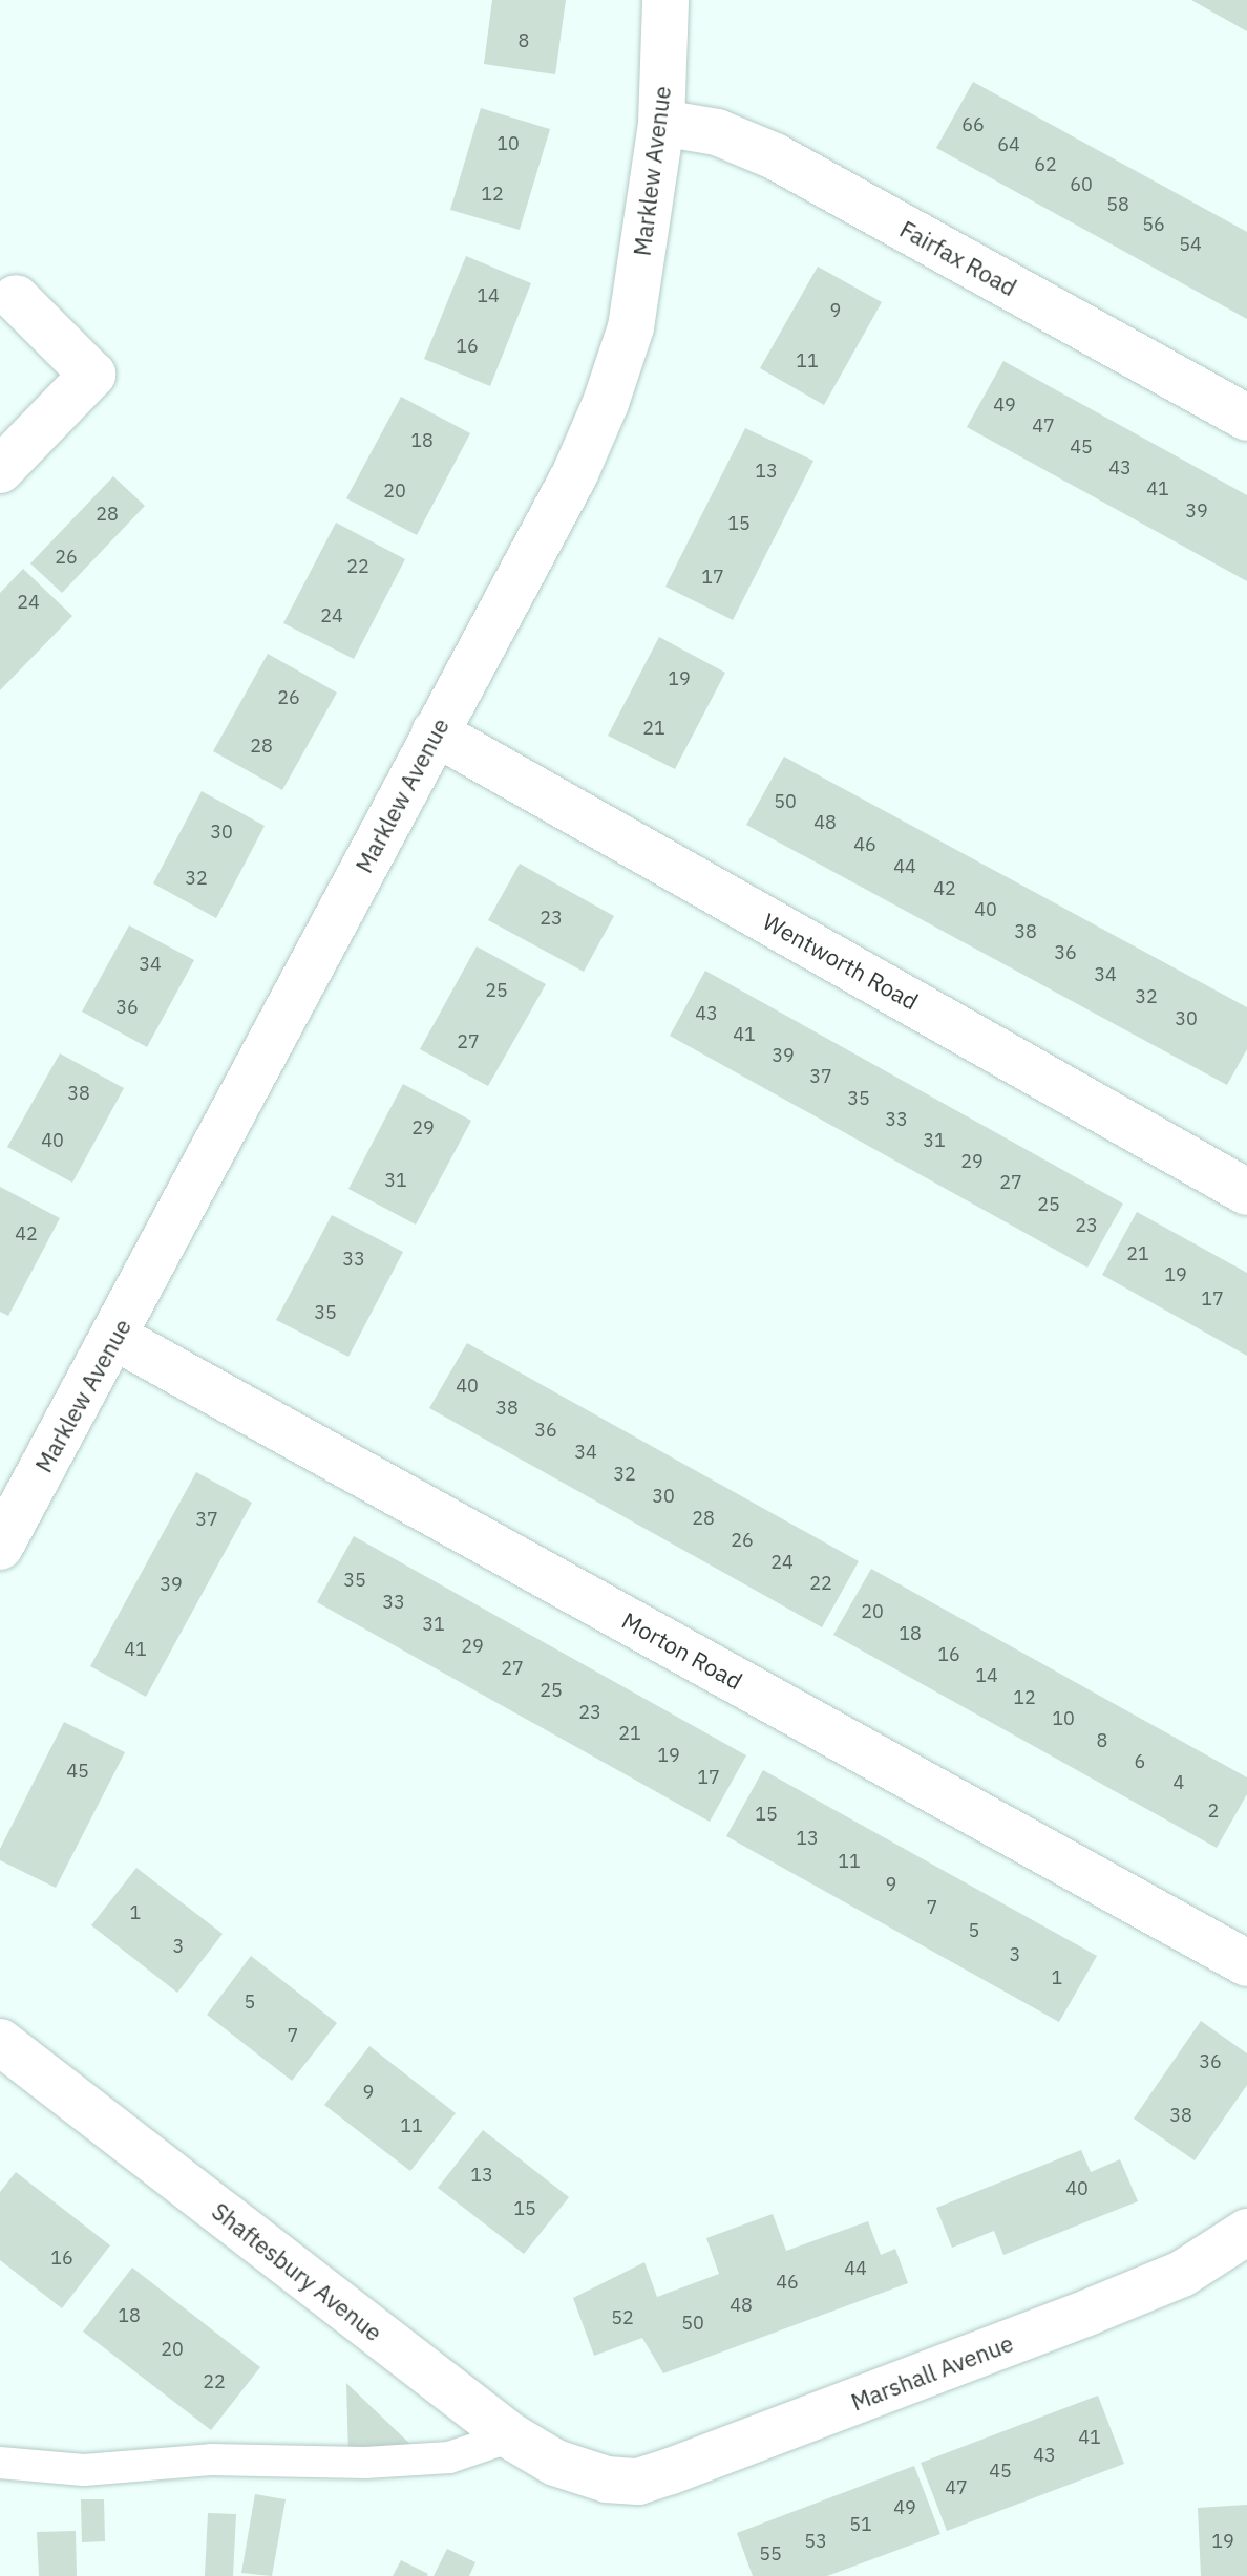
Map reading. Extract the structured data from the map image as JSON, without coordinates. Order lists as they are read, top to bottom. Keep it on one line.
{"streets":{"street":["Marklew Avenue","Fairfax Road","Wentworth Road","Morton Road","Shaftesbury Avenue","Marshall Avenue"]},"crossings":[["Marklew Avenue","Fairfax Road"],["Marklew Avenue","Wentworth Road"],["Marklew Avenue","Morton Road"],["Shaftesbury Avenue","Marshall Avenue"]],"house_numbers":["8","66","10","64","62","60","12","58","56","54","14","9","16","11","49","47","18","45","43","13","41","20","39","28","15","26","22","17","24","24","19","26","21","28","50","48","30","46","44","32","42","40","23","38","36","34","34","25","32","36","43","30","41","27","39","37","38","35","33","29","40","31","29","31","27","25","23","42","21","33","19","17","35","40","38","36","34","32","30","28","37","26","24","35","22","39","33","20","31","18","29","41","16","27","14","25","12","23","10","21","8","19","6","45","17","4","2","15","13","11","9","7","1","5","3","3","1","5","7","36","9","38","11","13","40","15","16","44","46","48","18","52","50","20","22","41","43","45","47","49","51","53","19","55"]}
